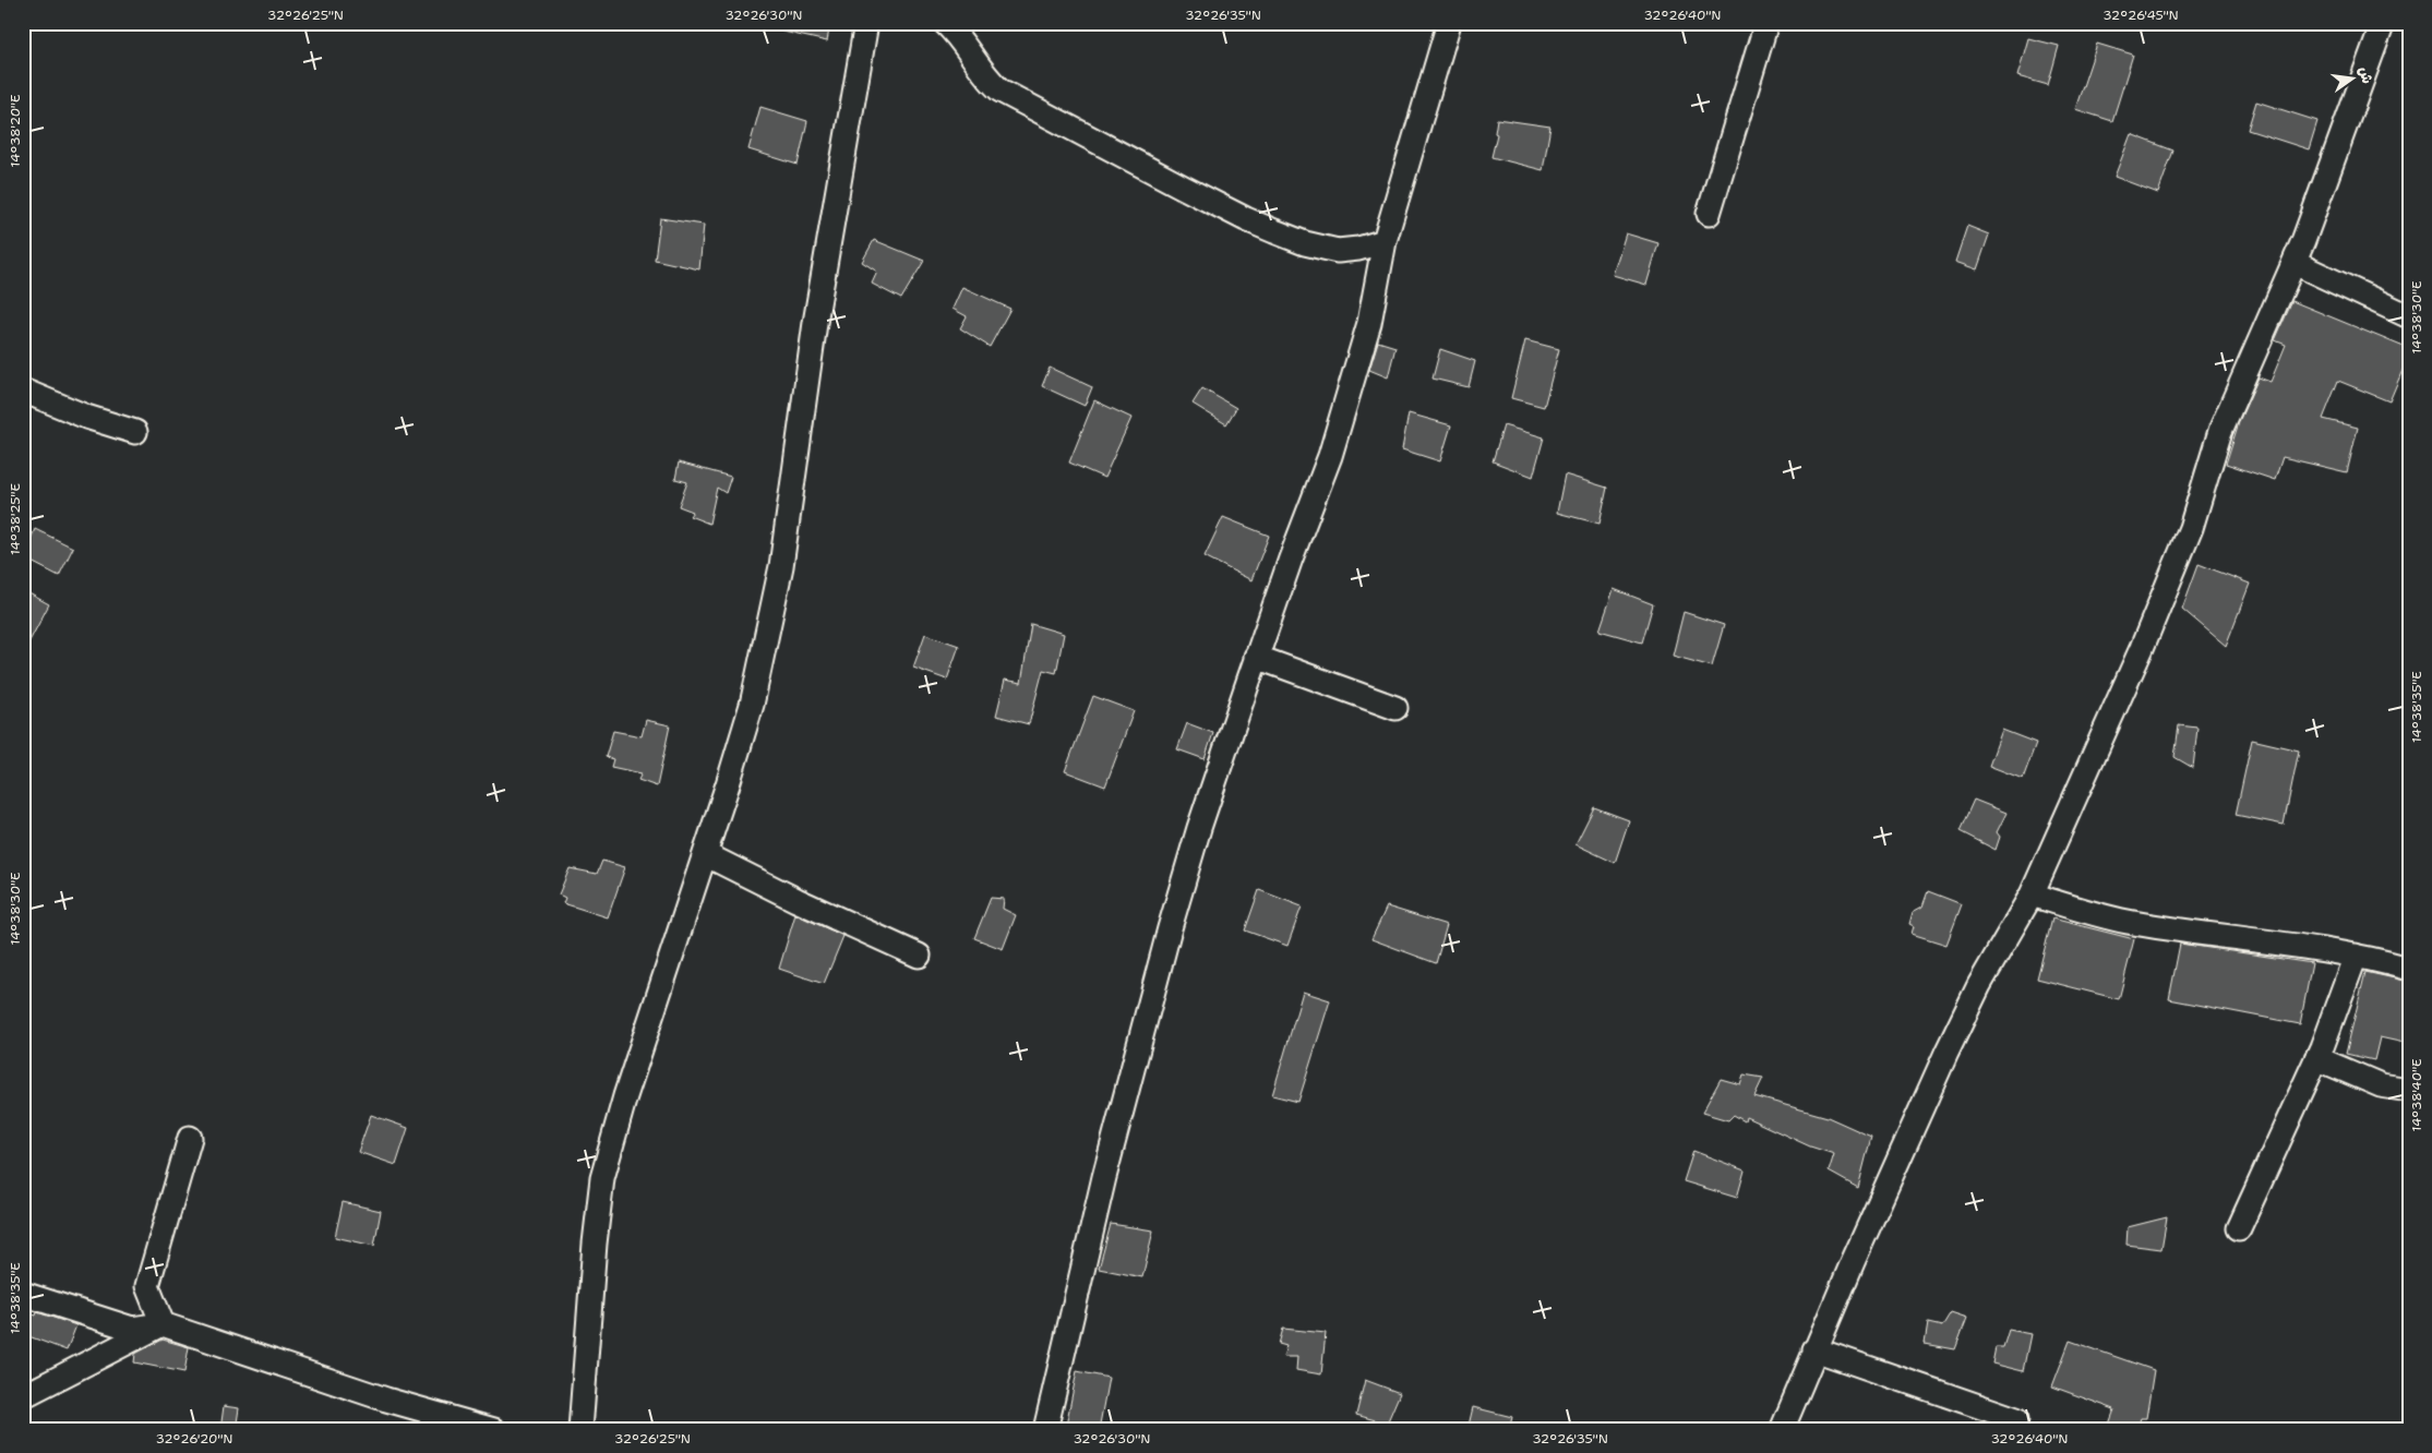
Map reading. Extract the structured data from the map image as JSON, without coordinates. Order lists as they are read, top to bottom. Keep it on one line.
{"north":"right","coordinates":["32°26'25\"N","32°26'30\"N","32°26'35\"N","32°26'40\"N","32°26'45\"N","14°38'20\"E","14°38'30\"E","14°38'25\"E","14°38'35\"E","14°38'40\"E","32°26'20\"N"]}
